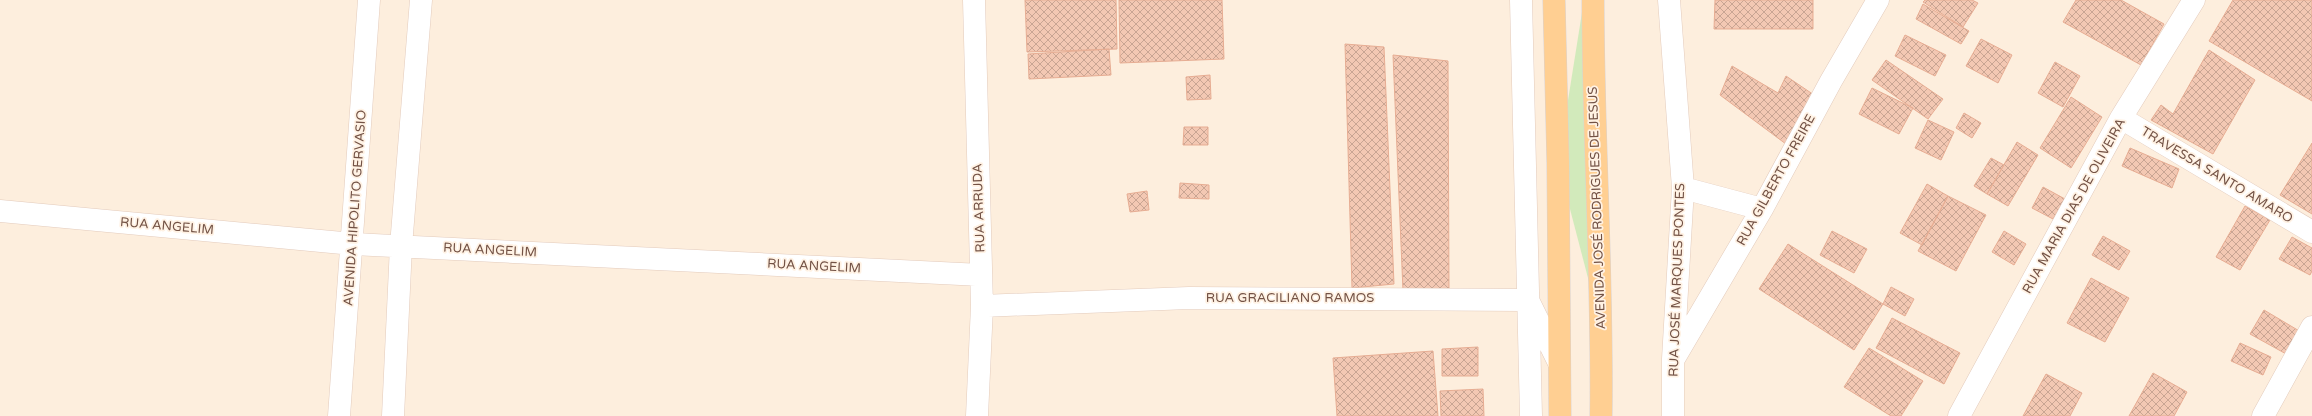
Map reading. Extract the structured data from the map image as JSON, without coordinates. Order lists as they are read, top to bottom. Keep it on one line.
{"streets":{"main road":["AVENIDA JOSÉ RODRIGUES DE JESUS"],"street":["TRAVESSA SANTO AMARO","RUA GILBERTO FREIRE","RUA MARIA DIAS DE OLIVEIRA","AVENIDA HIPOLITO GERVASIO","RUA ARRUDA","RUA ANGELIM","RUA JOSÉ MARQUES PONTES","RUA GRACILIANO RAMOS"]},"crossings":[["TRAVESSA SANTO AMARO","RUA MARIA DIAS DE OLIVEIRA"],["RUA GILBERTO FREIRE","RUA JOSÉ MARQUES PONTES"],["AVENIDA HIPOLITO GERVASIO","RUA ANGELIM"],["RUA ARRUDA","RUA ANGELIM"],["RUA ARRUDA","RUA GRACILIANO RAMOS"]]}
